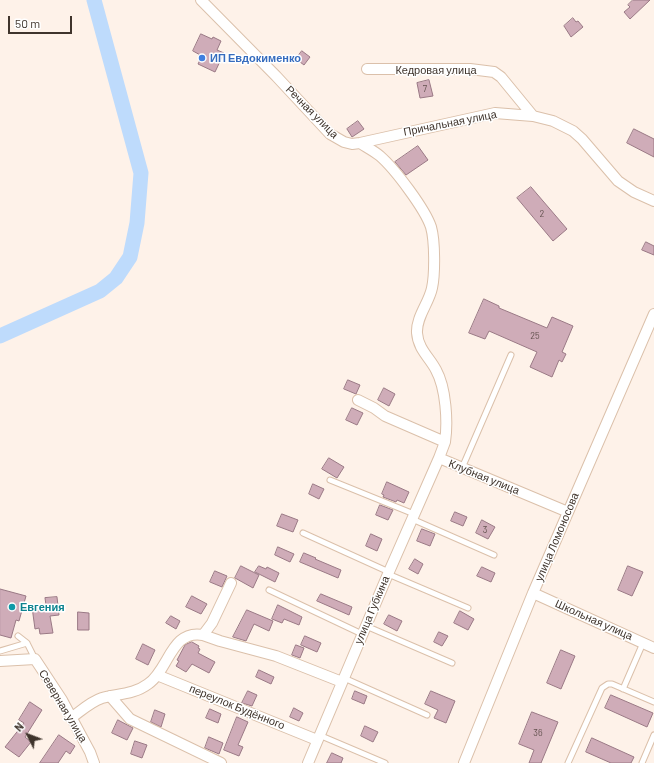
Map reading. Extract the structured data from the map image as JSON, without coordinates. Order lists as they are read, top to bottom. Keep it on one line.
{"streets":{"street":["Кедровая улица","Речная улица","Причальная улица","Клубная улица","улица Ломоносова","улица Губкина","Школьная улица","Северная улица","переулок Будённого"]},"crossings":[["Кедровая улица","Причальная улица"],["Речная улица","Причальная улица"],["Речная улица","Клубная улица"],["Клубная улица","улица Ломоносова"],["Клубная улица","улица Губкина"],["улица Ломоносова","Школьная улица"],["улица Губкина","переулок Будённого"]],"places":["ИП Евдокименко","Евгения"],"house_numbers":["7","2","25","3","36"],"scale_bar":"50 m","north":"top left"}
